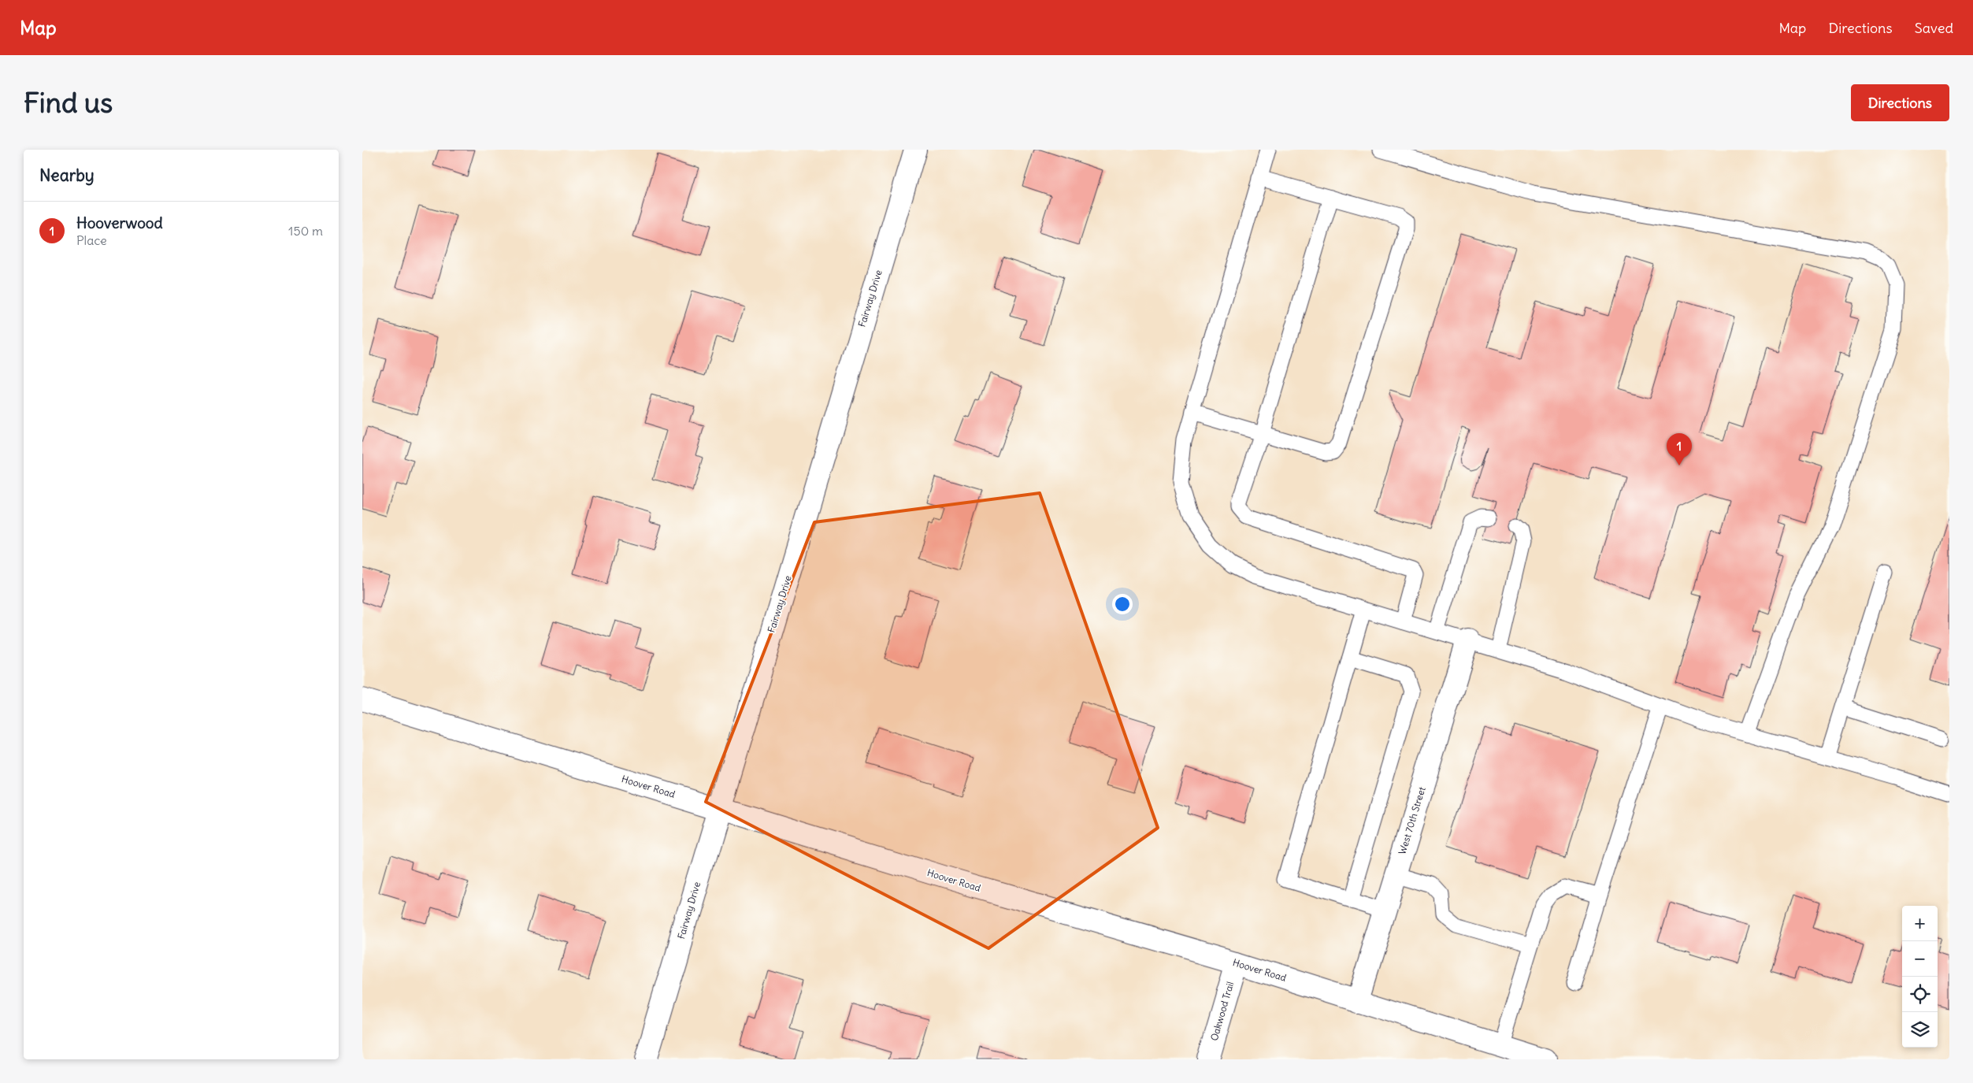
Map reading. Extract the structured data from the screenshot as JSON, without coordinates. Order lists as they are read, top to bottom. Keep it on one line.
{"streets":{"street":["Fairway Drive","Hoover Road","West 70th Street","Oakwood Trail"]},"crossings":[["Fairway Drive","Hoover Road"],["Hoover Road","West 70th Street"],["Hoover Road","Oakwood Trail"]],"page":{"header":"Map","nav":["Map","Directions","Saved"],"buttons":"Directions","title":"Find us","heading":"Nearby","list":[{"mark":"1","name":"Hooverwood","note":"Place","value":"150 m"}],"pins":"1","map_buttons":["+","−"]}}
